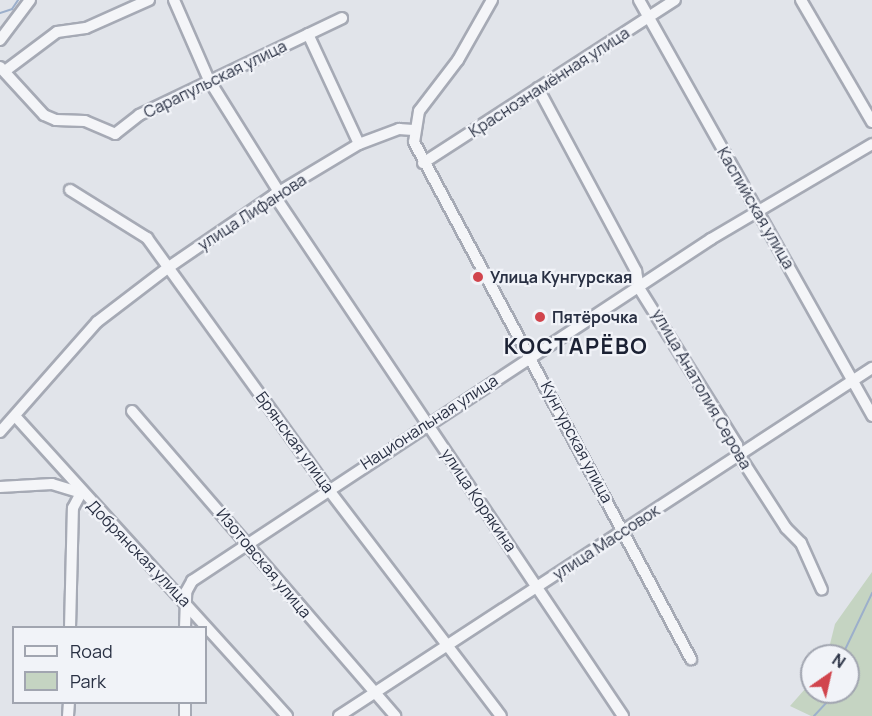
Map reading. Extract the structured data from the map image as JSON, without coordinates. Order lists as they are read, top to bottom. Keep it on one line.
{"streets":{"street":["Сарапульская улица","Краснознамённая улица","Каспийская улица","улица Лифанова","улица Анатолия Серова","Национальная улица","Брянская улица","Кунгурская улица","улица Корякина","улица Массовок","Добрянская улица","Изотовская улица"]},"crossings":[["Сарапульская улица","улица Корякина"],["Краснознамённая улица","Каспийская улица"],["Краснознамённая улица","улица Анатолия Серова"],["Краснознамённая улица","Кунгурская улица"],["Каспийская улица","Национальная улица"],["Каспийская улица","улица Массовок"],["улица Лифанова","Брянская улица"],["улица Лифанова","Кунгурская улица"],["улица Лифанова","улица Корякина"],["улица Лифанова","Добрянская улица"],["улица Анатолия Серова","Национальная улица"],["улица Анатолия Серова","улица Массовок"],["Национальная улица","Брянская улица"],["Национальная улица","Кунгурская улица"],["Национальная улица","улица Корякина"],["Национальная улица","Добрянская улица"],["Национальная улица","Изотовская улица"],["Брянская улица","улица Массовок"],["Кунгурская улица","улица Массовок"],["улица Корякина","улица Массовок"],["улица Массовок","Изотовская улица"]],"districts":["КОСТАРЁВО"],"places":["Улица Кунгурская","Пятёрочка"],"legend":["Road","Park"],"north":"top right"}
